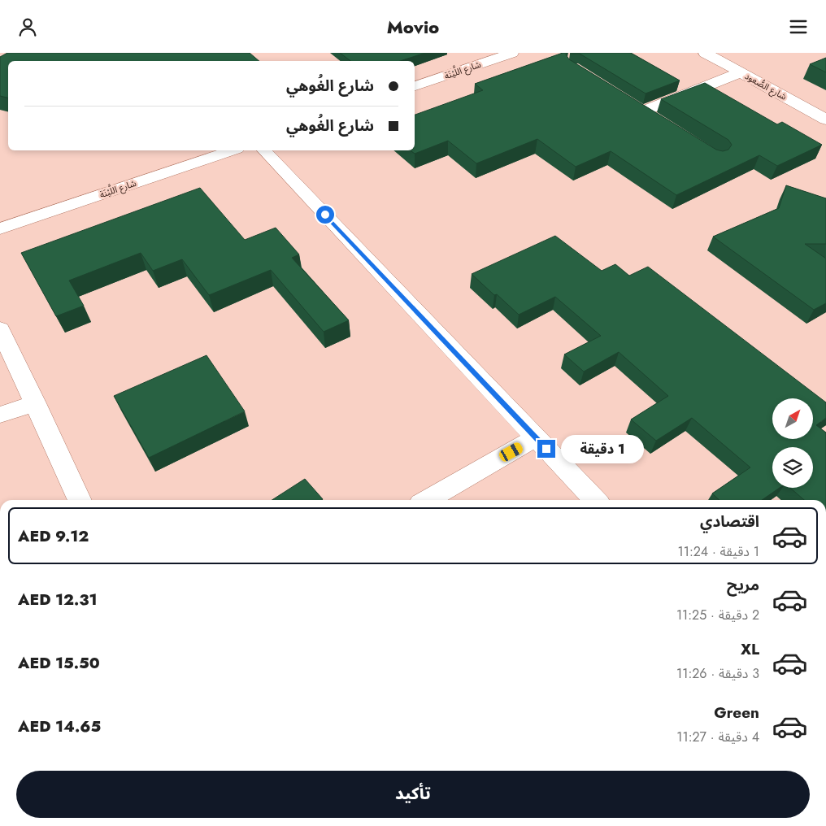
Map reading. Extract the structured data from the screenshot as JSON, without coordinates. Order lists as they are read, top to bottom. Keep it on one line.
{"streets":{"street":["شارع اللَّيْنَة","شارع الصُّعود"]},"north":"top right","page":{"header":"Movio","banner":["شارع الغُوهي","شارع الغُوهي"],"bubble":"1 دقيقة","list":[{"name":"اقتصادي","note":"1 دقيقة · 11:24","value":"AED 9.12"},{"name":"مريح","note":"2 دقيقة · 11:25","value":"AED 12.31"},{"name":"XL","note":"3 دقيقة · 11:26","value":"AED 15.50"},{"name":"Green","note":"4 دقيقة · 11:27","value":"AED 14.65"}],"buttons":"تأكيد"}}
